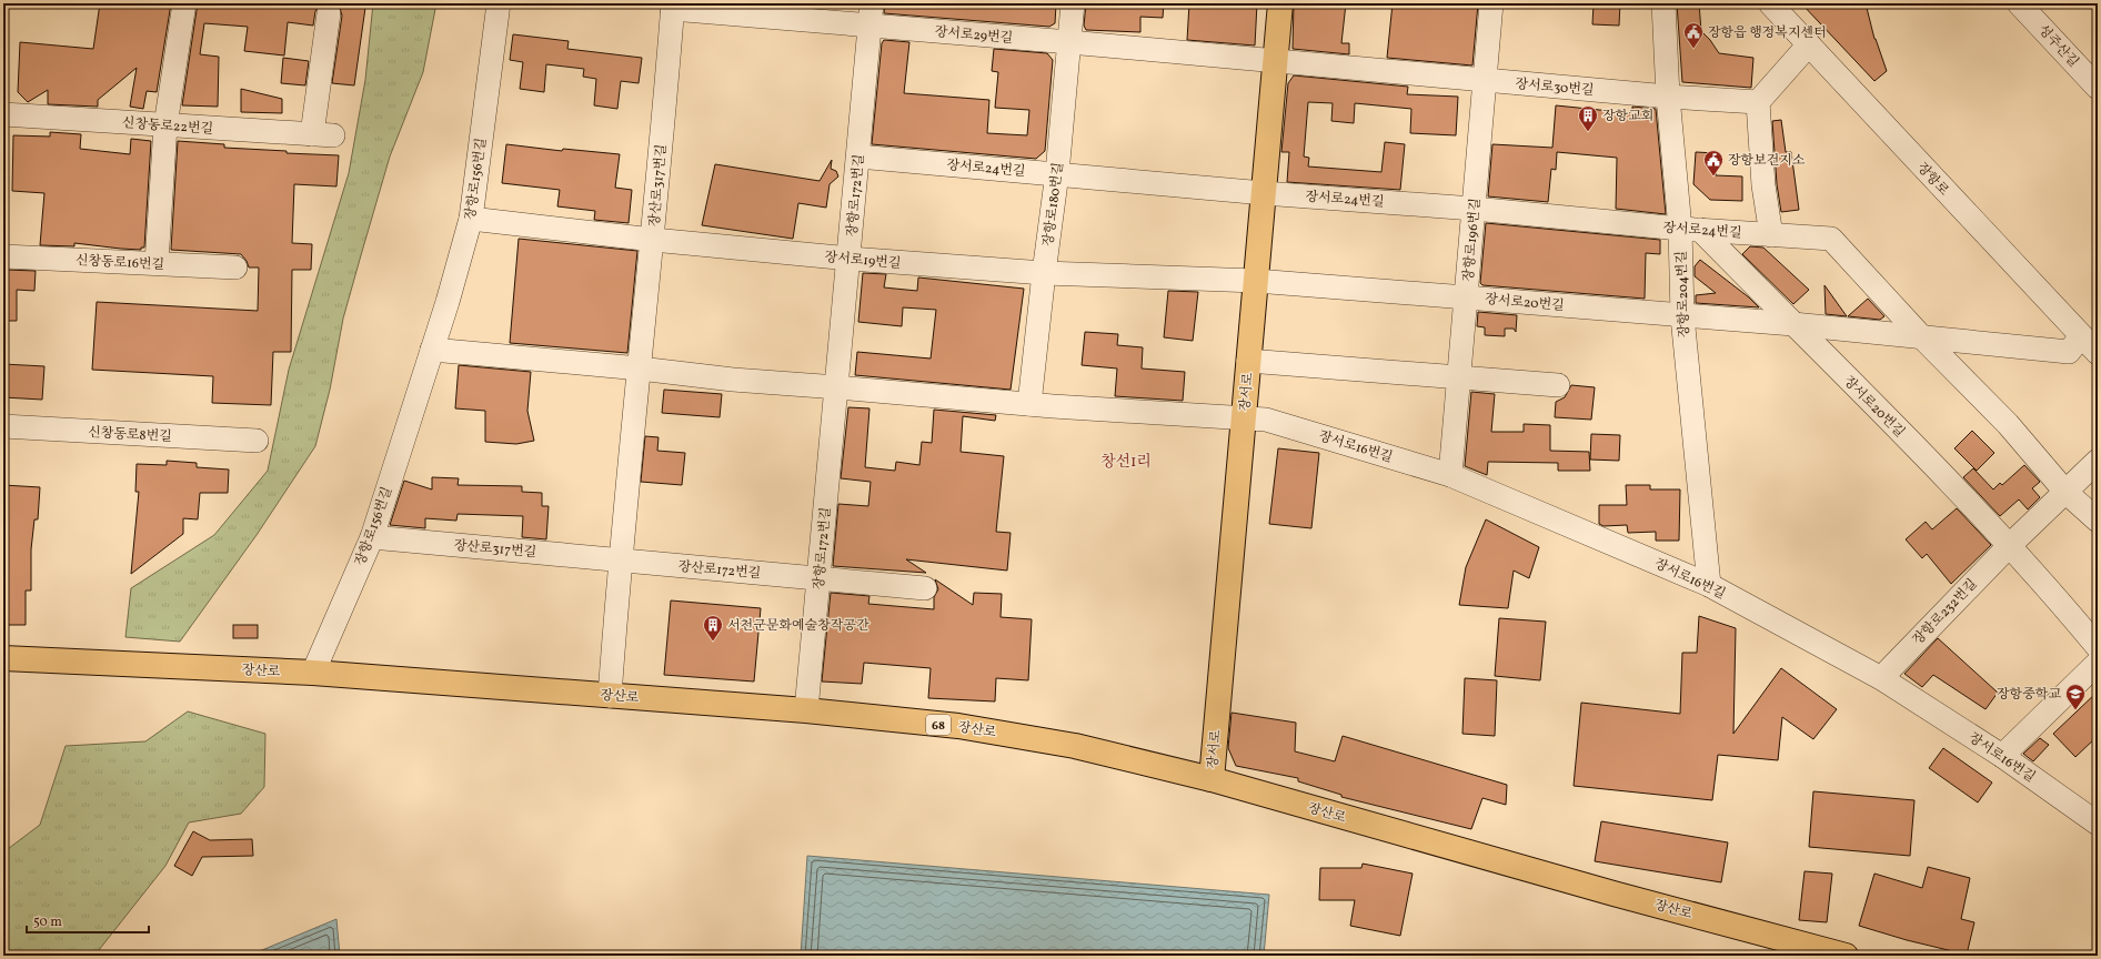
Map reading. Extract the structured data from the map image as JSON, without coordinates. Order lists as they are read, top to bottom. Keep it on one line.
{"streets":{"main road":["장서로","장산로","68"],"street":["장서로29번길","성주산길","장서로30번길","신창동로22번길","장서로24번길","장항로156번길","장항로","장산로317번길","장항로172번길","장항로180번길","장항로196번길","장서로19번길","신창동로16번길","장항로204번길","장서로20번길","신창동로8번길","장서로16번길","장산로172번길","장항로232번길"]},"crossings":[["장서로29번길","장서로30번길"],["장서로29번길","장산로317번길"],["장서로29번길","장항로172번길"],["장서로29번길","장항로180번길"],["장서로29번길","장서로"],["장서로30번길","장항로196번길"],["장서로30번길","장항로204번길"],["장서로30번길","장서로"],["장서로24번길","장항로172번길"],["장서로24번길","장항로180번길"],["장서로24번길","장항로196번길"],["장서로24번길","장항로204번길"],["장서로24번길","장서로20번길"],["장서로24번길","장서로"],["장항로156번길","장산로317번길"],["장항로156번길","장서로19번길"],["장항로156번길","장산로"],["장항로","장서로20번길"],["장산로317번길","장서로19번길"],["장산로317번길","장산로172번길"],["장산로317번길","장산로"],["장항로172번길","장서로19번길"],["장항로172번길","장서로16번길"],["장항로172번길","장산로172번길"],["장항로172번길","장산로"],["장항로180번길","장서로19번길"],["장항로180번길","장서로16번길"],["장항로196번길","장서로20번길"],["장항로196번길","장서로16번길"],["장서로19번길","장서로20번길"],["장서로19번길","장서로"],["장항로204번길","장서로20번길"],["장항로204번길","장서로16번길"],["장서로20번길","장서로"],["장서로20번길","장항로232번길"],["장서로","장서로16번길"],["장서로","장산로"],["장서로16번길","장항로232번길"]],"districts":["창선1리"],"places":{"public building":["장항읍 행정복지센터","장항보건지소"],"building":["장항교회","서천군문화예술창작공간"],"school or university":["장항중학교"]},"scale_bar":"50 m"}
